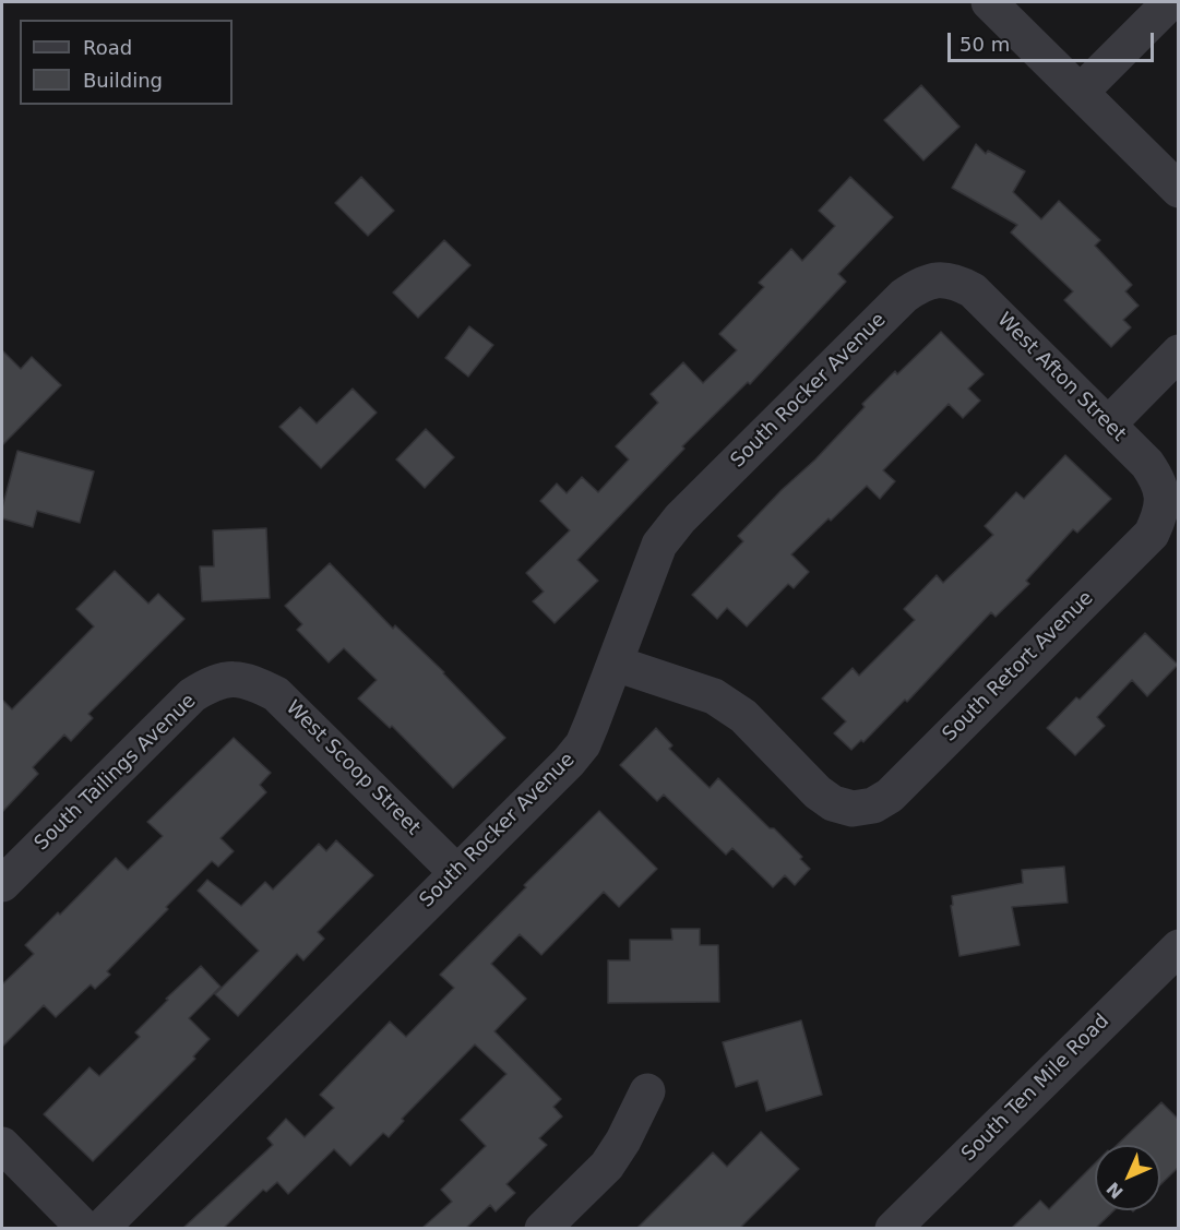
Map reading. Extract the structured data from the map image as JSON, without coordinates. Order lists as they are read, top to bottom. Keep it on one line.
{"streets":{"street":["West Afton Street","South Rocker Avenue","South Retort Avenue","West Scoop Street","South Tailings Avenue","South Ten Mile Road"]},"crossings":[["West Afton Street","South Rocker Avenue"],["West Afton Street","South Retort Avenue"],["South Rocker Avenue","South Retort Avenue"],["South Rocker Avenue","West Scoop Street"],["West Scoop Street","South Tailings Avenue"]],"legend":["Road","Building"],"scale_bar":"50 m","north":"bottom left"}
